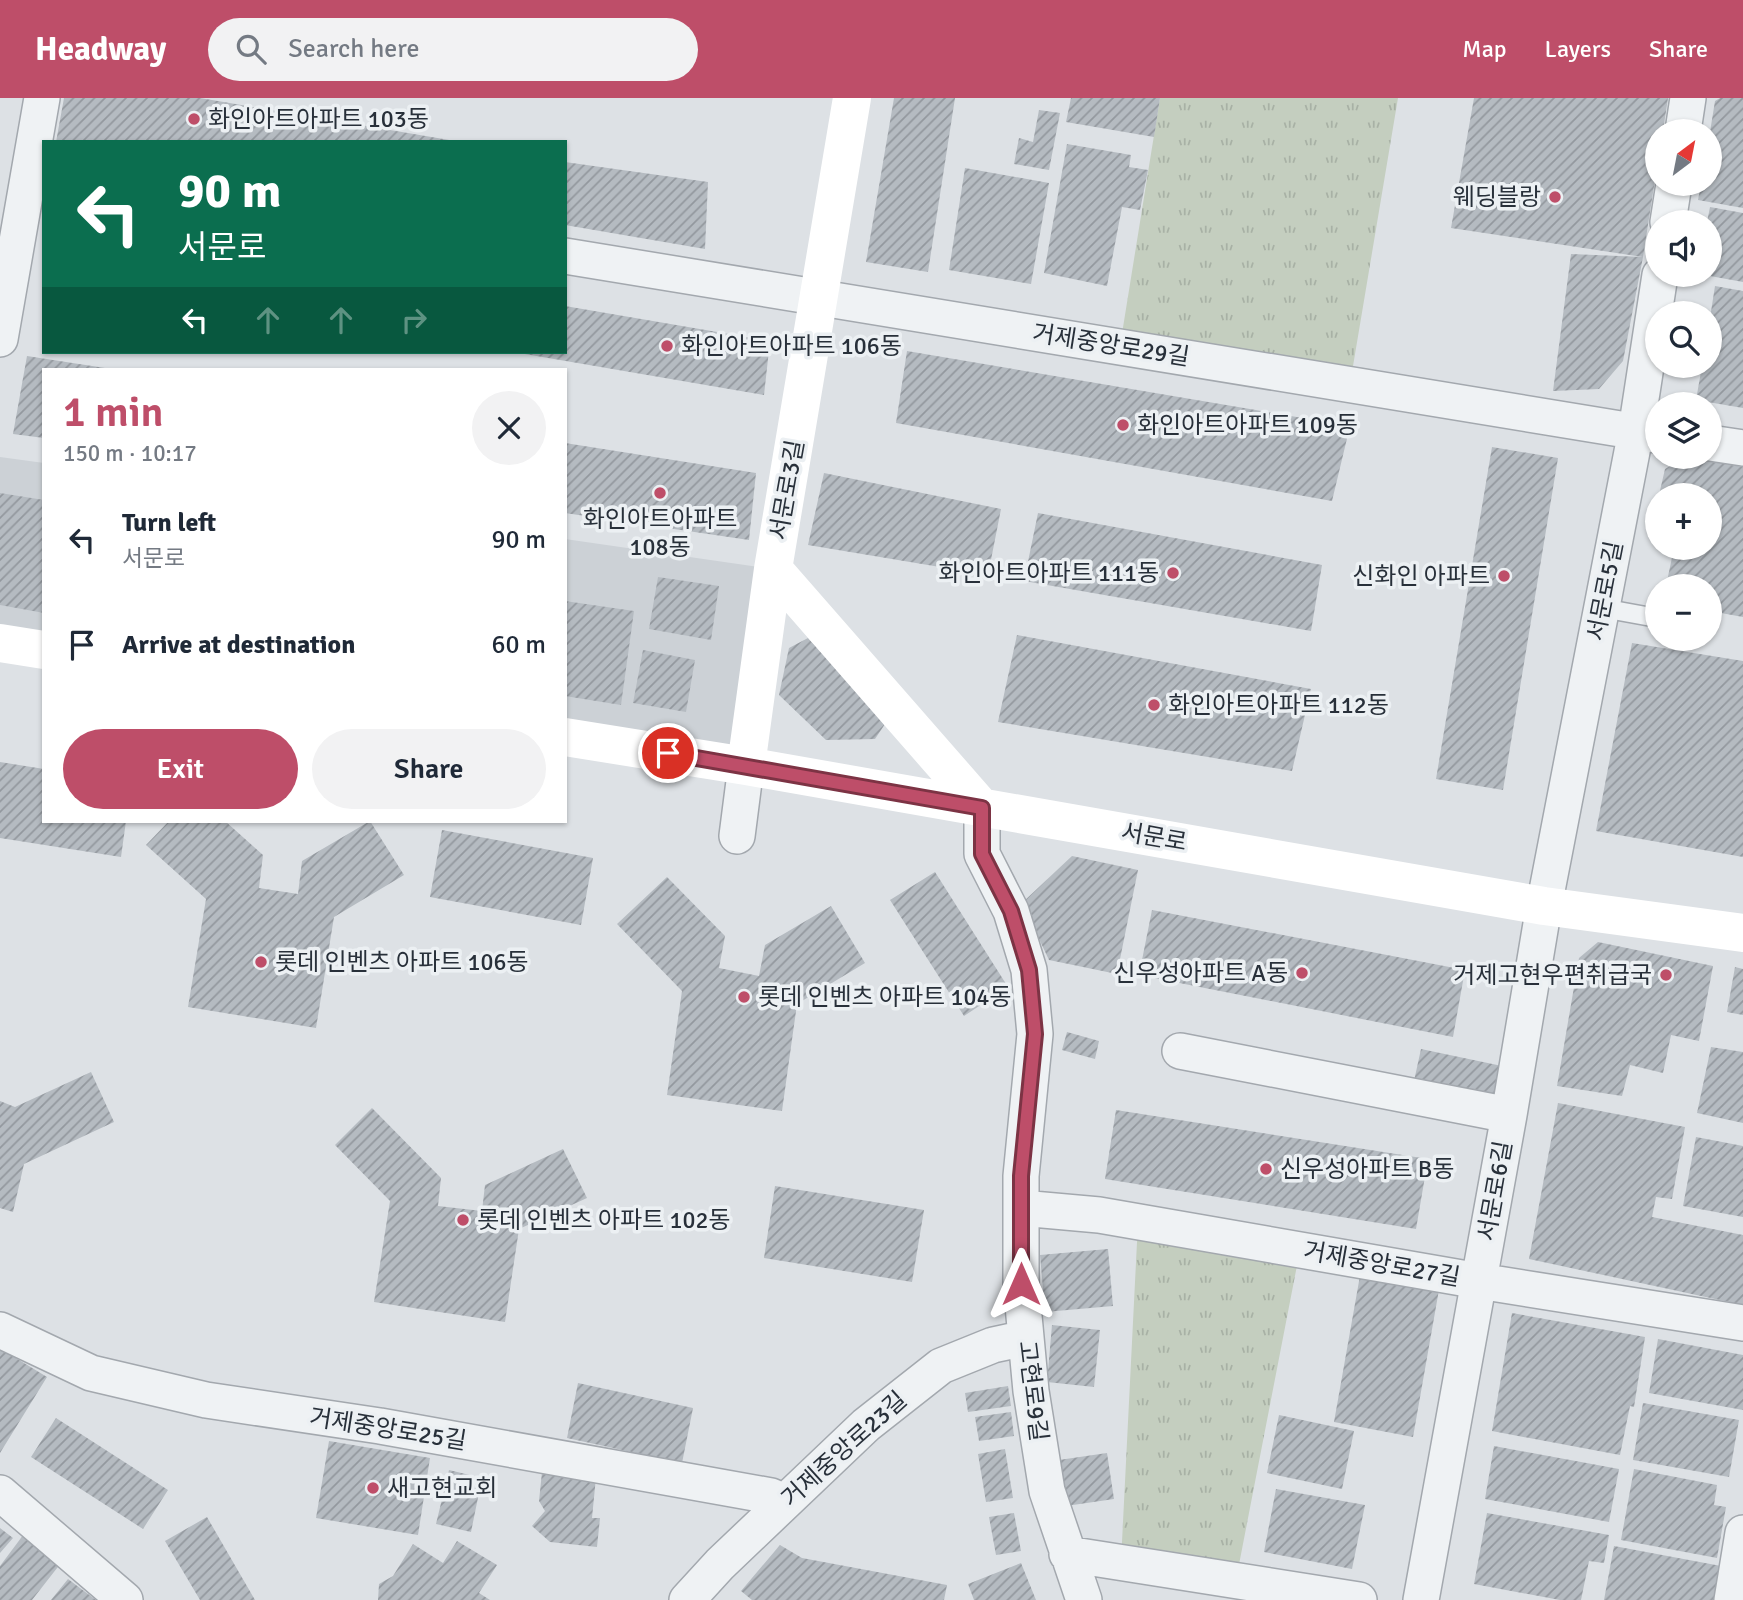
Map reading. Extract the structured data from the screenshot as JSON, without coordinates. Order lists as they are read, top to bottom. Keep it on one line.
{"streets":{"street":["거제중앙로29길","서문로3길","서문로5길","서문로","서문로6길","거제중앙로27길","고현로9길","거제중앙로25길","거제중앙로23길"]},"crossings":[["거제중앙로29길","서문로3길"],["서문로3길","서문로"],["서문로3길","고현로9길"],["서문로5길","서문로"],["서문로5길","서문로6길"],["서문로","서문로6길"],["서문로","고현로9길"],["서문로6길","거제중앙로27길"],["거제중앙로27길","고현로9길"],["고현로9길","거제중앙로23길"],["거제중앙로25길","거제중앙로23길"]],"places":["화인아트아파트 103동","웨딩블랑","화인아트아파트 106동","화인아트아파트 109동","화인아트아파트 108동","화인아트아파트 111동","신화인 아파트","화인아트아파트 112동","롯데 인벤츠 아파트 106동","신우성아파트 A동","거제고현우편취급국","롯데 인벤츠 아파트 104동","신우성아파트 B동","롯데 인벤츠 아파트 102동","새고현교회"],"north":"top right","page":{"header":"Headway","search":"Search here","nav":["Map","Layers","Share"],"map_buttons":["+","−"],"turn":["90 m","서문로"],"heading":["1 min","150 m · 10:17"],"list":[{"name":"Turn left","note":"서문로","value":"90 m"},{"name":"Arrive at destination","value":"60 m"}],"buttons":["Exit","Share"]}}
